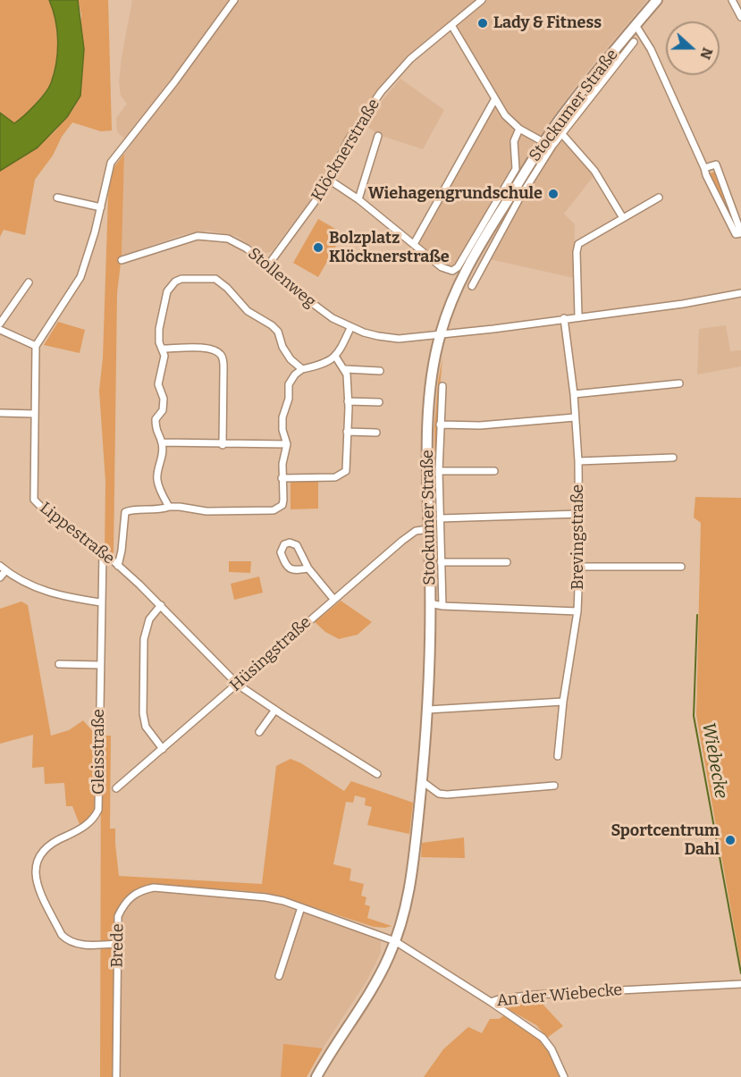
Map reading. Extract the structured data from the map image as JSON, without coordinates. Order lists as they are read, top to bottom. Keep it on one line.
{"streets":{"main road":["Stockumer Straße"],"street":["Klöcknerstraße","Stollenweg","Lippestraße","Brevingstraße","Hüsingstraße","Gleisstraße","Brede","An der Wiebecke"]},"crossings":[["Stockumer Straße","Stollenweg"],["Stockumer Straße","Hüsingstraße"],["Stockumer Straße","Brede"],["Stockumer Straße","An der Wiebecke"],["Klöcknerstraße","Stollenweg"],["Stollenweg","Brevingstraße"],["Lippestraße","Hüsingstraße"],["Lippestraße","Gleisstraße"],["Gleisstraße","Brede"],["Brede","An der Wiebecke"]],"water":["Wiebecke"],"places":["Lady & Fitness","Wiehagengrundschule","Bolzplatz Klöcknerstraße","Sportcentrum Dahl"],"north":"right"}
